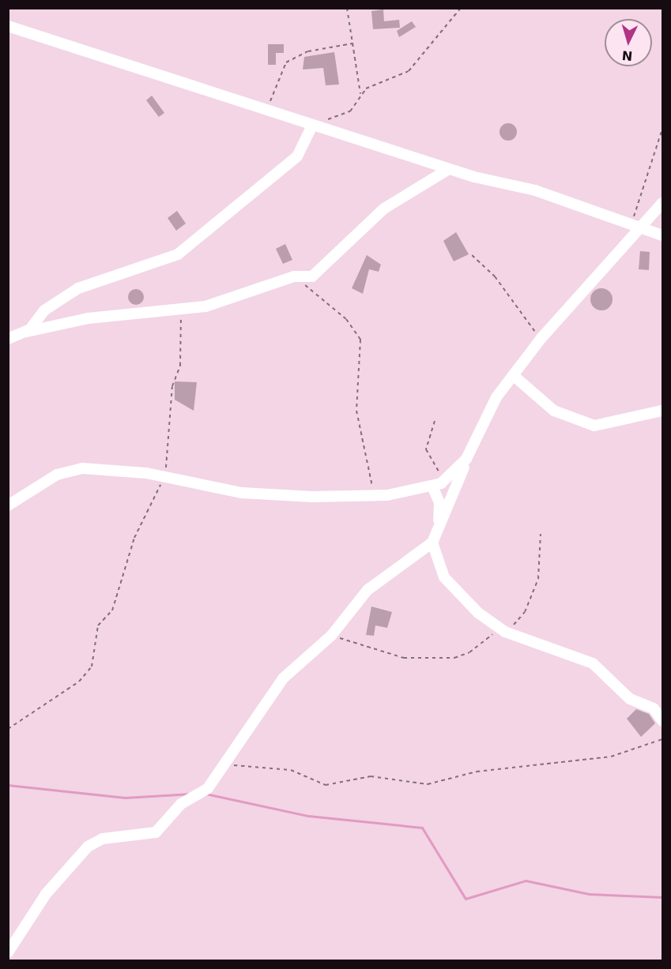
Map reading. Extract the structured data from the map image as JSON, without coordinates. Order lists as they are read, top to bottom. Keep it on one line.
{"north":"bottom"}
